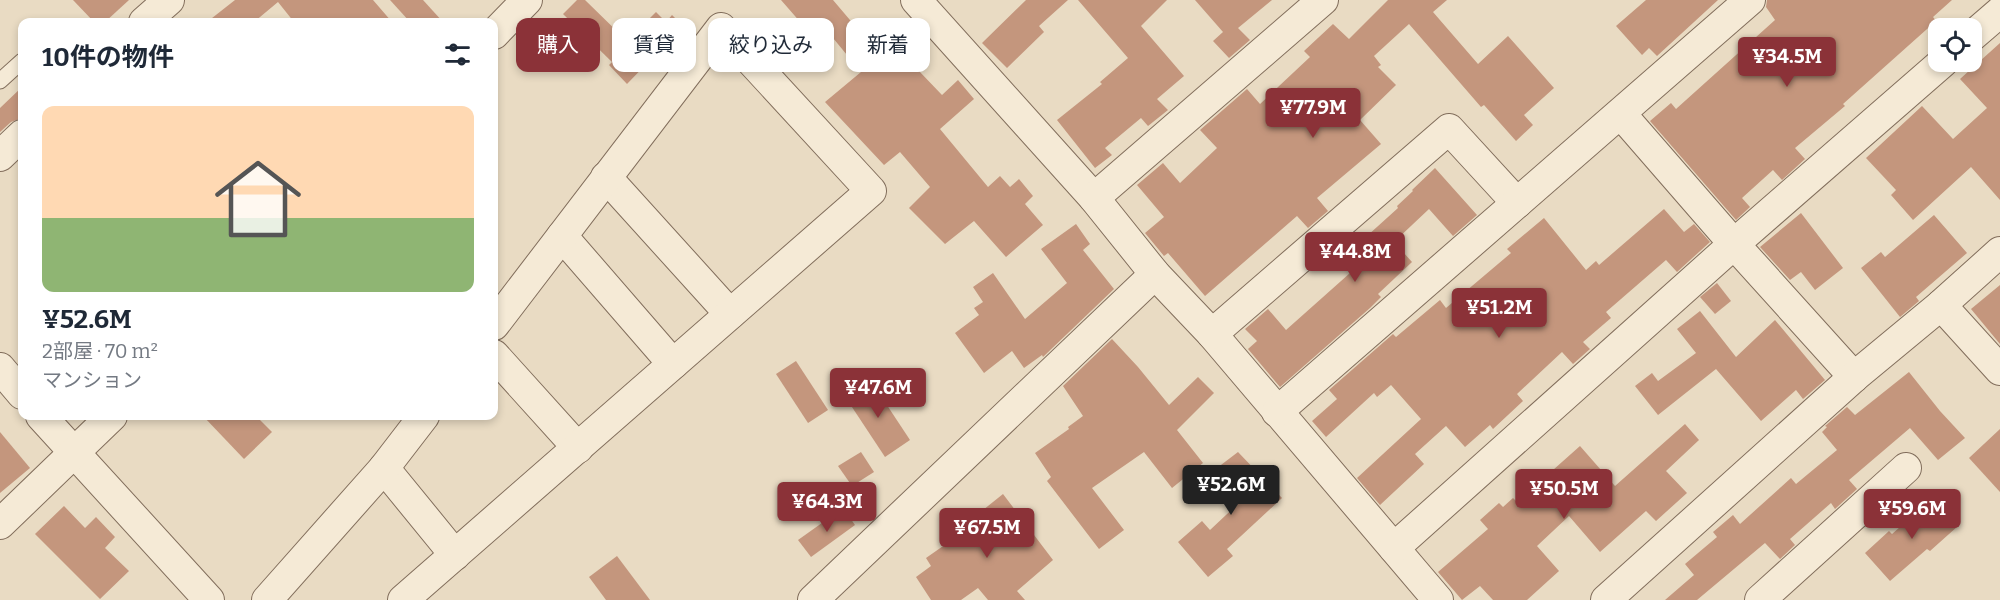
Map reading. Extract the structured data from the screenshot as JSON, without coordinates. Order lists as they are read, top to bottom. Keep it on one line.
{"page":{"chip":["購入","賃貸","絞り込み","新着"],"heading":"10件の物件","price":["¥34.5M","¥77.9M","¥44.8M","¥51.2M","¥47.6M","¥52.6M","¥50.5M","¥64.3M","¥59.6M","¥67.5M"],"list":[{"name":"¥52.6M","note":"2部屋 · 70 m² · マンション"}]}}
